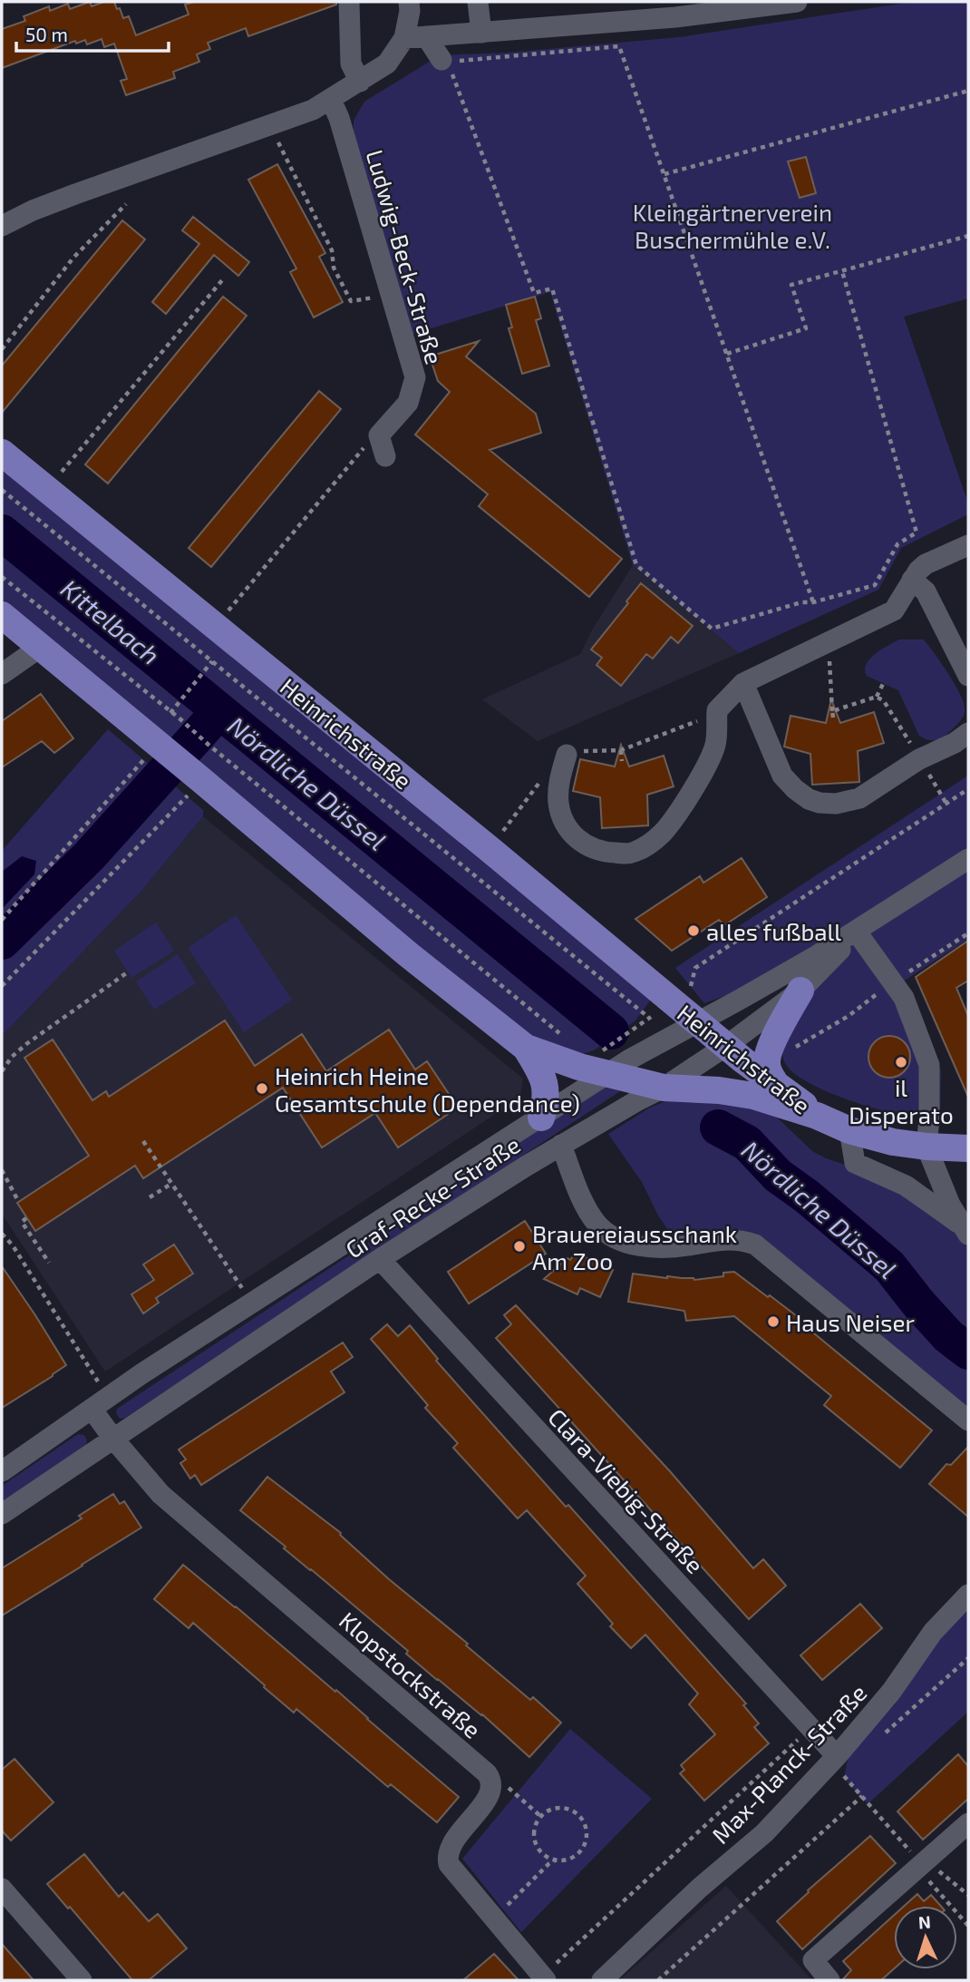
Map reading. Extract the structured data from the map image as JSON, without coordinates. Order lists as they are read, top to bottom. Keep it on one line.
{"streets":{"main road":["Heinrichstraße"],"street":["Ludwig-Beck-Straße","Graf-Recke-Straße","Clara-Viebig-Straße","Klopstockstraße","Max-Planck-Straße"]},"crossings":[["Heinrichstraße","Graf-Recke-Straße"],["Graf-Recke-Straße","Clara-Viebig-Straße"],["Graf-Recke-Straße","Klopstockstraße"],["Clara-Viebig-Straße","Max-Planck-Straße"]],"water":["Kittelbach","Nördliche Düssel"],"parks":["Kleingärtnerverein Buschermühle e.V."],"places":["alles fußball","il Disperato","Heinrich Heine Gesamtschule (Dependance)","Brauereiausschank Am Zoo","Haus Neiser"],"scale_bar":"50 m","north":"top"}
